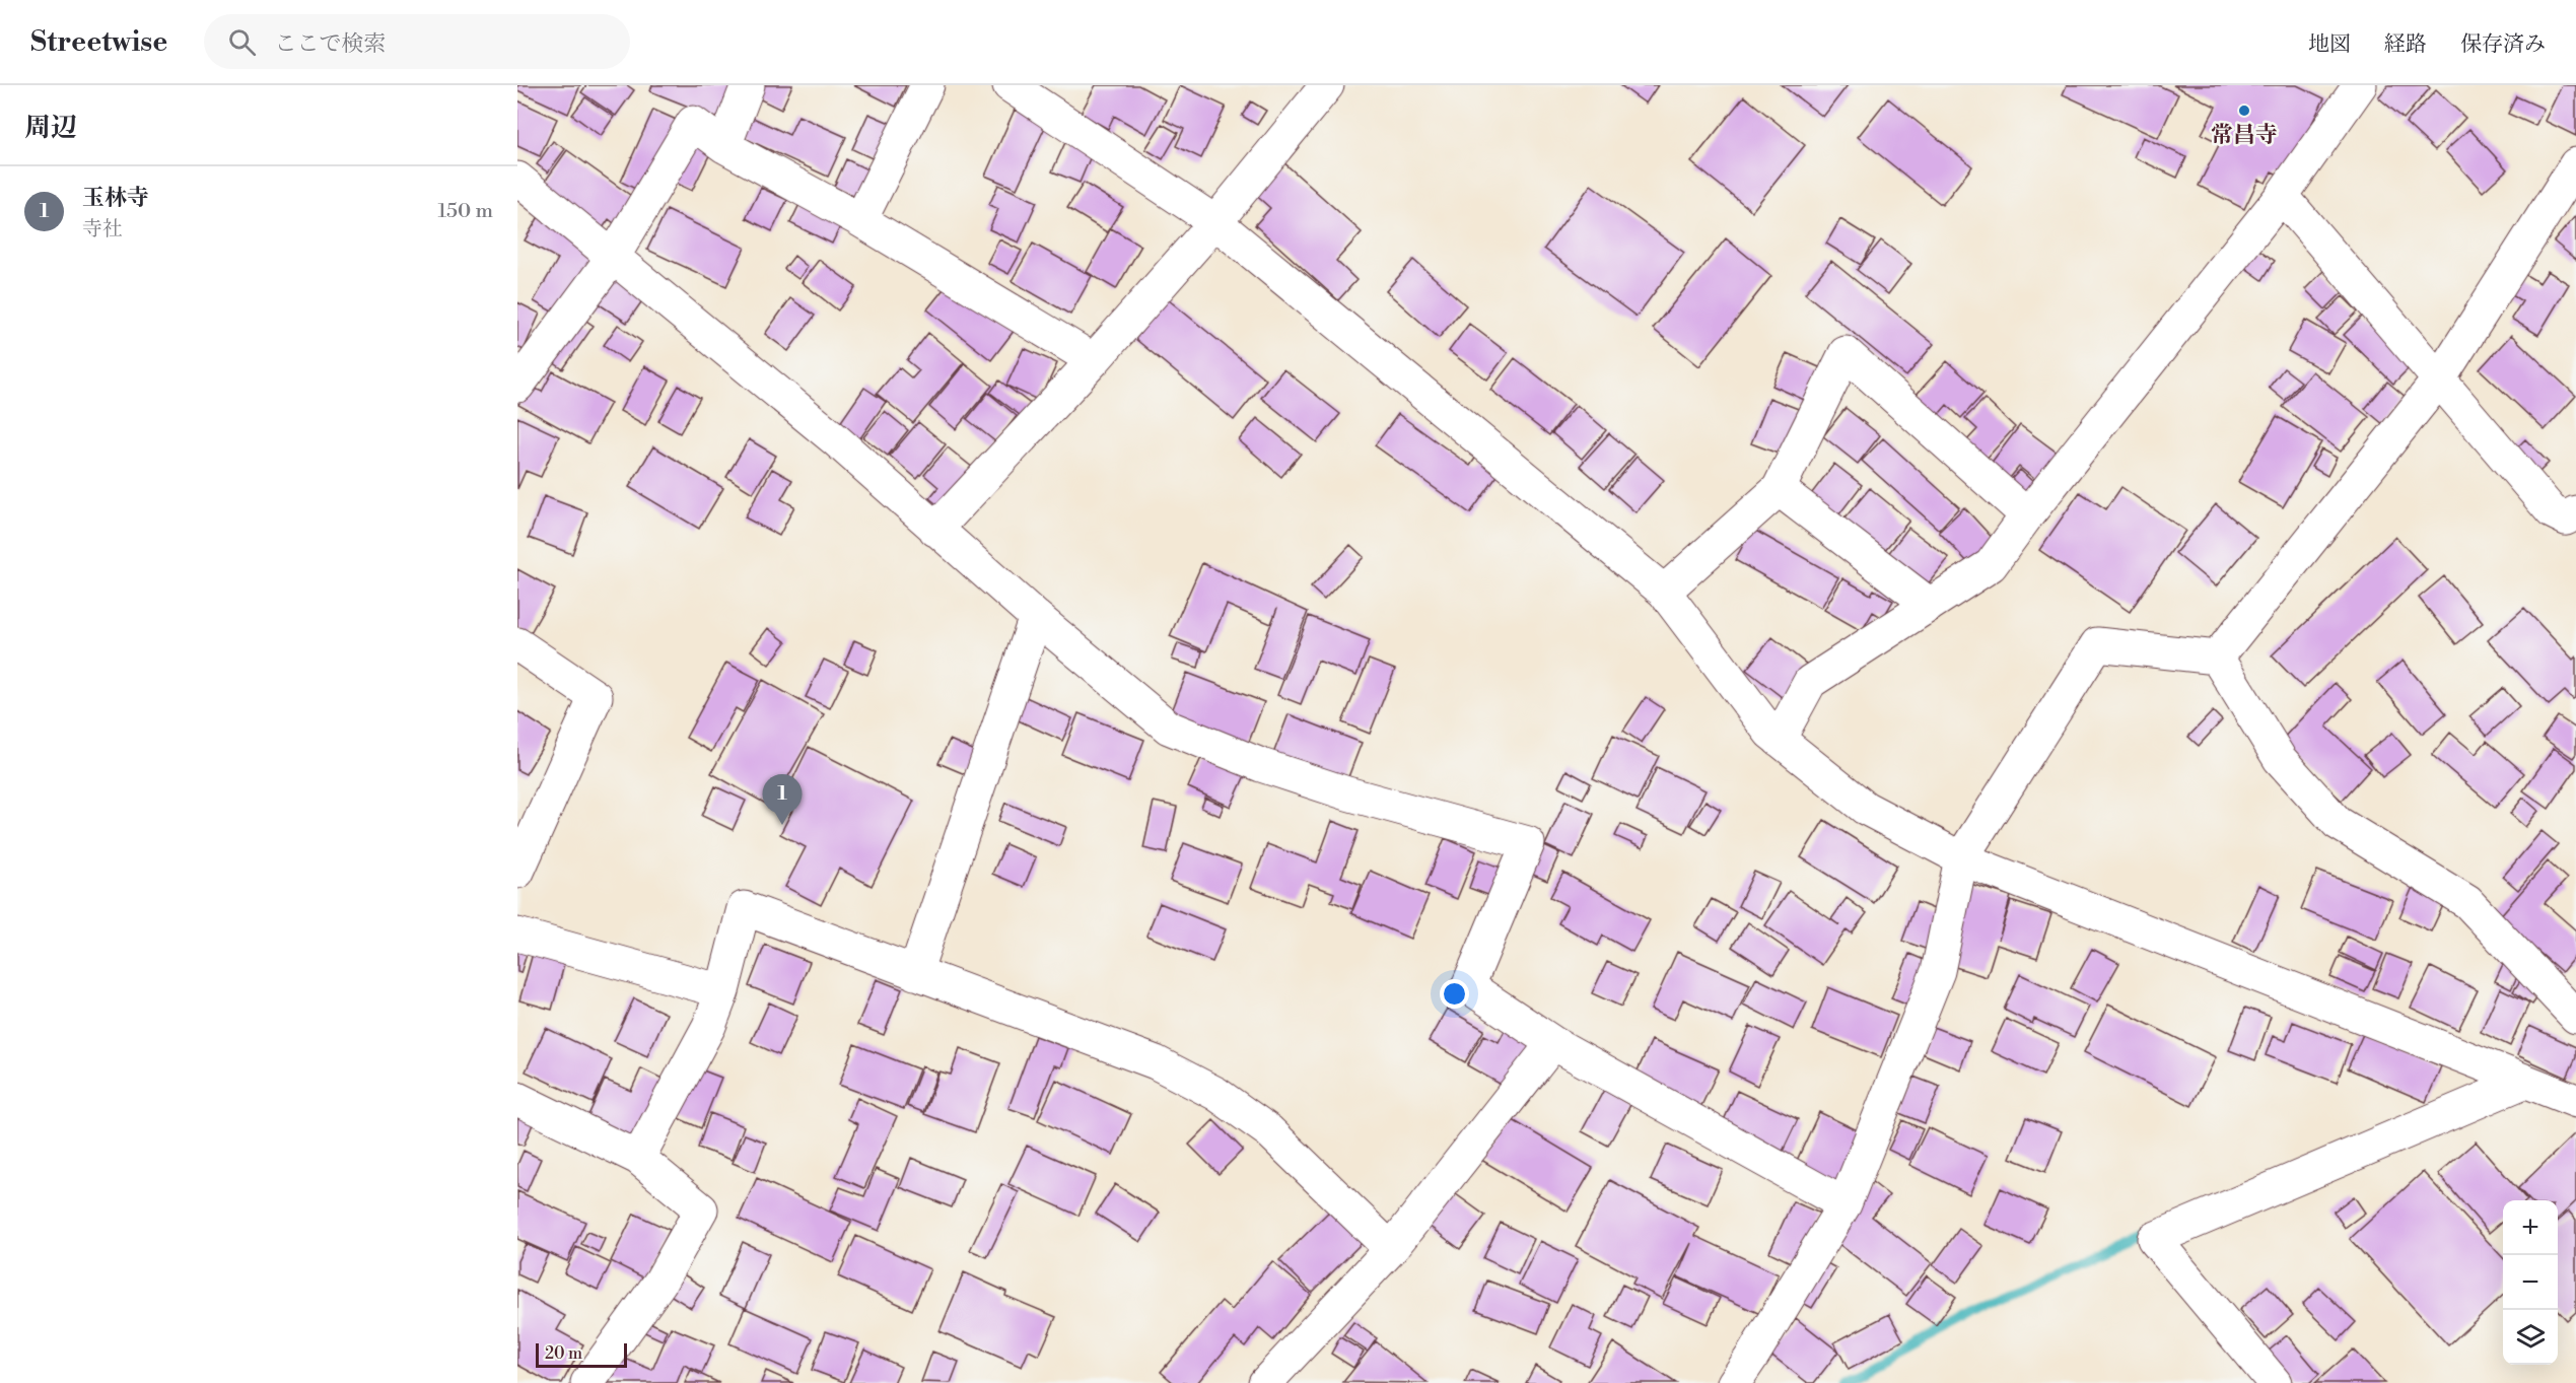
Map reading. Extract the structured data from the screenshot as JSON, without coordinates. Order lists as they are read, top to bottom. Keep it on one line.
{"places":["常昌寺"],"scale_bar":"20 m","page":{"header":"Streetwise","search":"ここで検索","nav":["地図","経路","保存済み"],"heading":"周辺","list":[{"mark":"1","name":"玉林寺","note":"寺社","value":"150 m"}],"pins":"1","map_buttons":["+","−"],"scale":"20 m"}}
